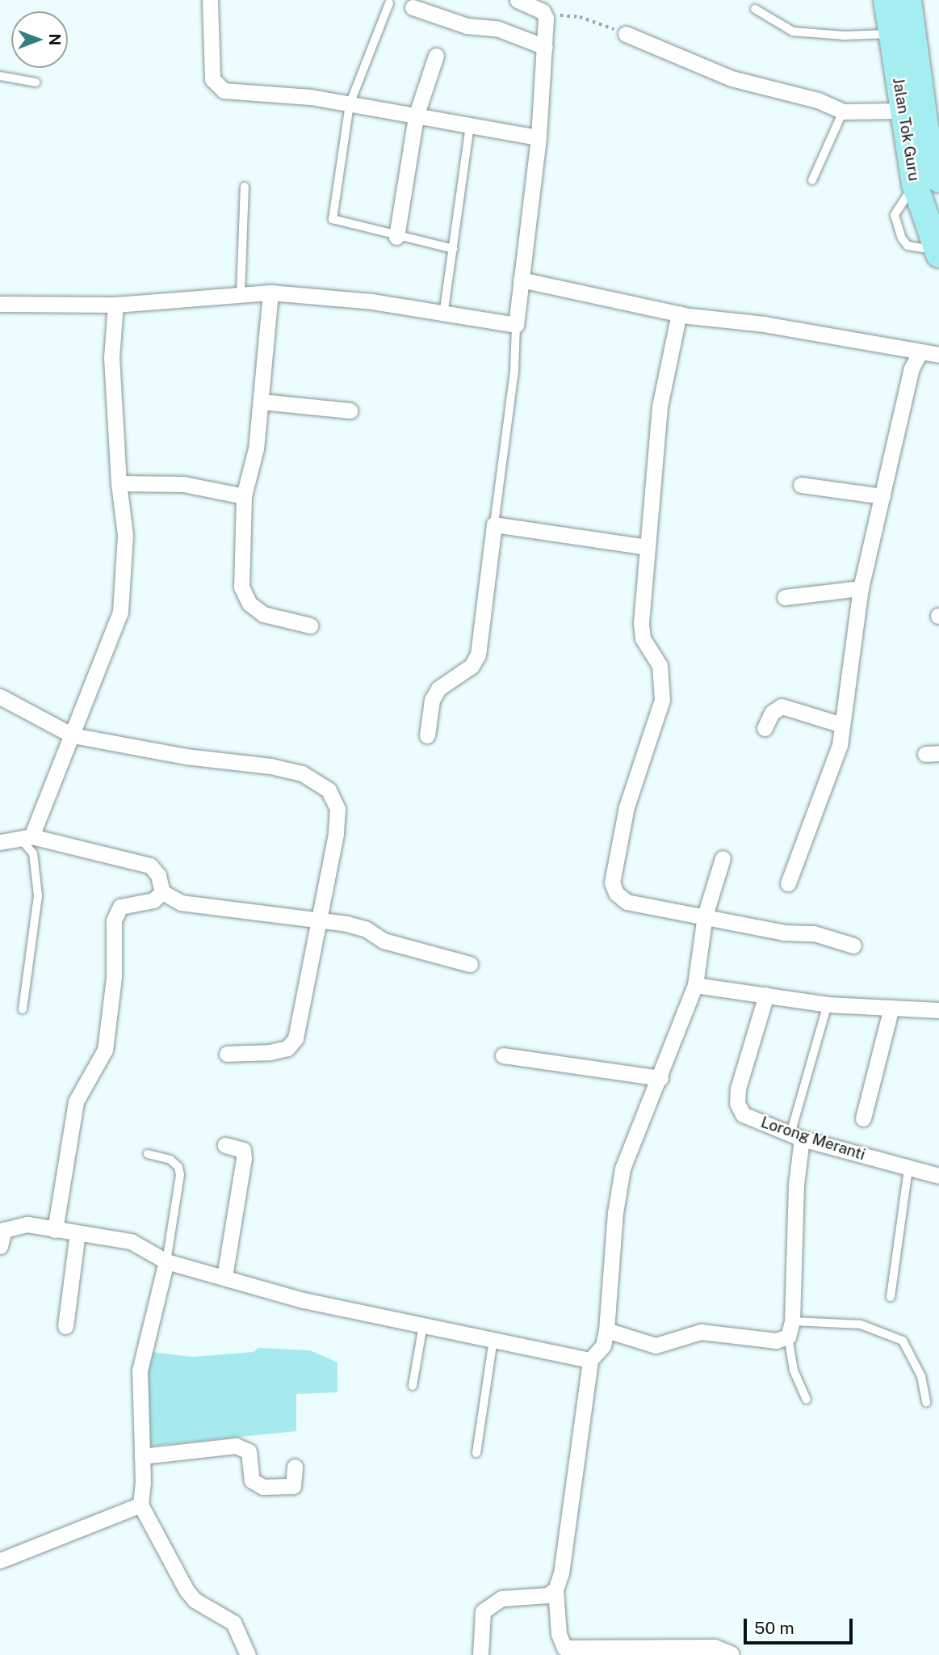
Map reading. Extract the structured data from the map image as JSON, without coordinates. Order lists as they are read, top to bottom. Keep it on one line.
{"streets":{"main road":["Jalan Tok Guru"],"street":["Lorong Meranti"]},"scale_bar":"50 m","north":"right"}
